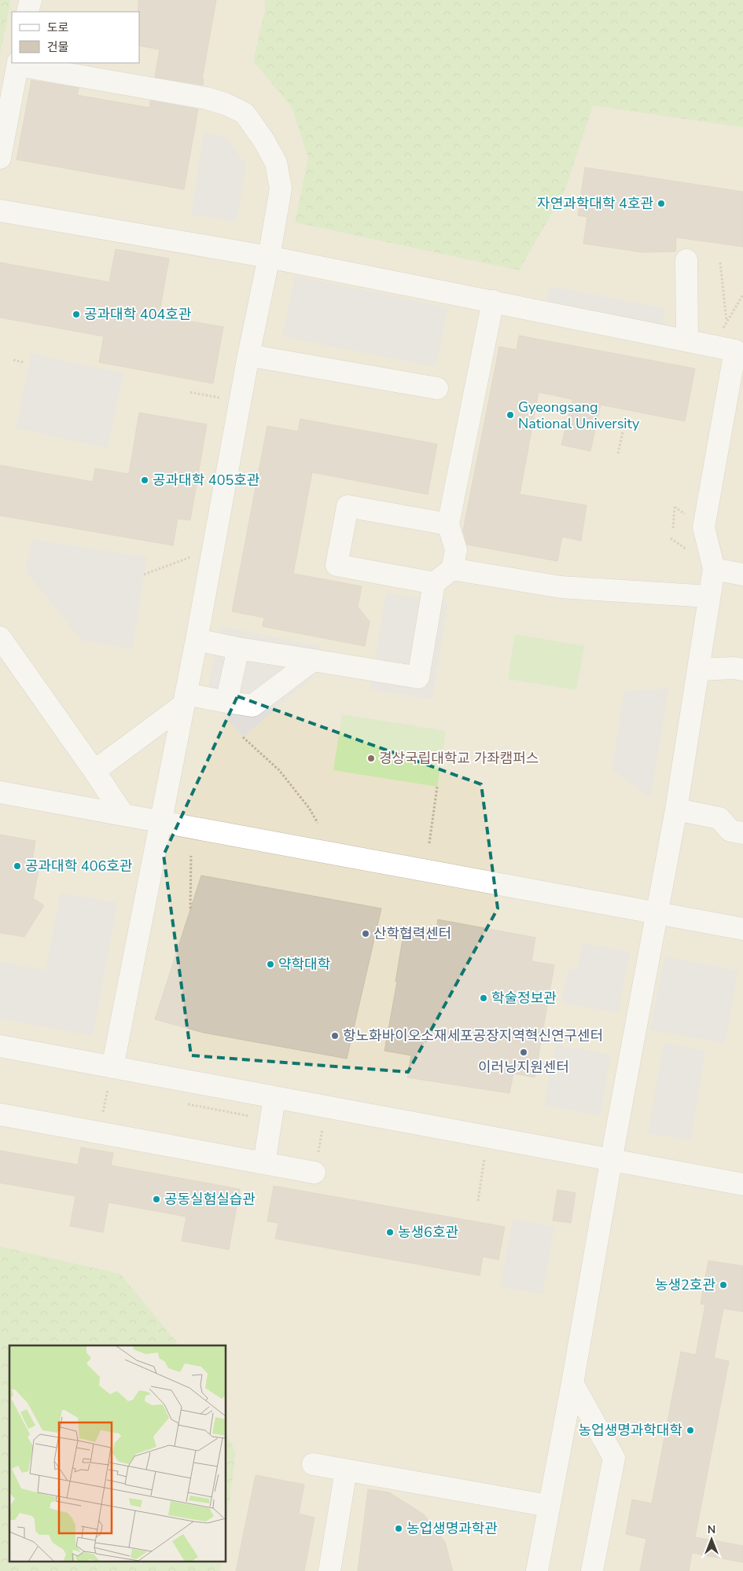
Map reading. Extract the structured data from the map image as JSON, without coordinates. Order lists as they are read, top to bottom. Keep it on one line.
{"places":["자연과학대학 4호관","공과대학 404호관","Gyeongsang National University","공과대학 405호관","경상국립대학교 가좌캠퍼스","공과대학 406호관","산학협력센터","약학대학","학술정보관","항노화바이오소재세포공장지역혁신연구센터","이러닝지원센터","공동실험실습관","농생6호관","농생2호관","농업생명과학대학","농업생명과학관"],"legend":["도로","건물"],"north":"top"}
